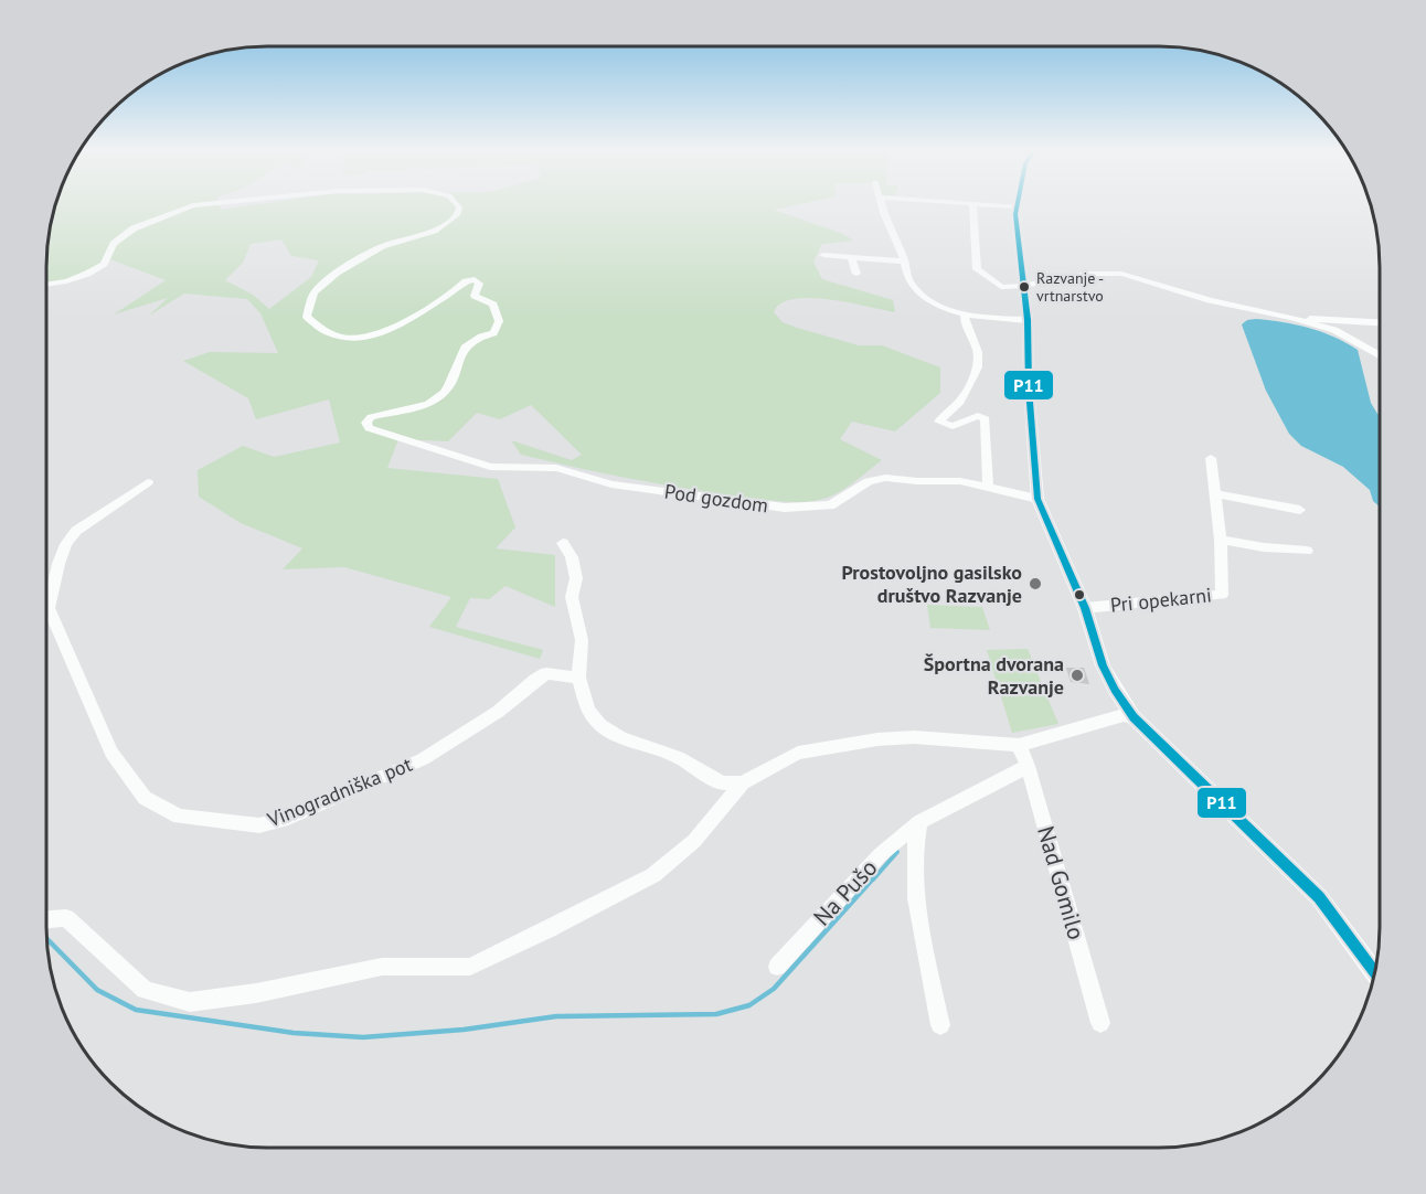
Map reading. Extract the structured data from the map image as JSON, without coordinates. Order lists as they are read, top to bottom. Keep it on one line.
{"streets":{"street":["Pod gozdom","Pri opekarni","Vinogradniška pot","Nad Gomilo","Na Pušo"]},"crossings":[["Nad Gomilo","Na Pušo"]],"places":["Razvanje - vrtnarstvo","Prostovoljno gasilsko društvo Razvanje","Športna dvorana Razvanje"],"lines":["transit line P11"]}
